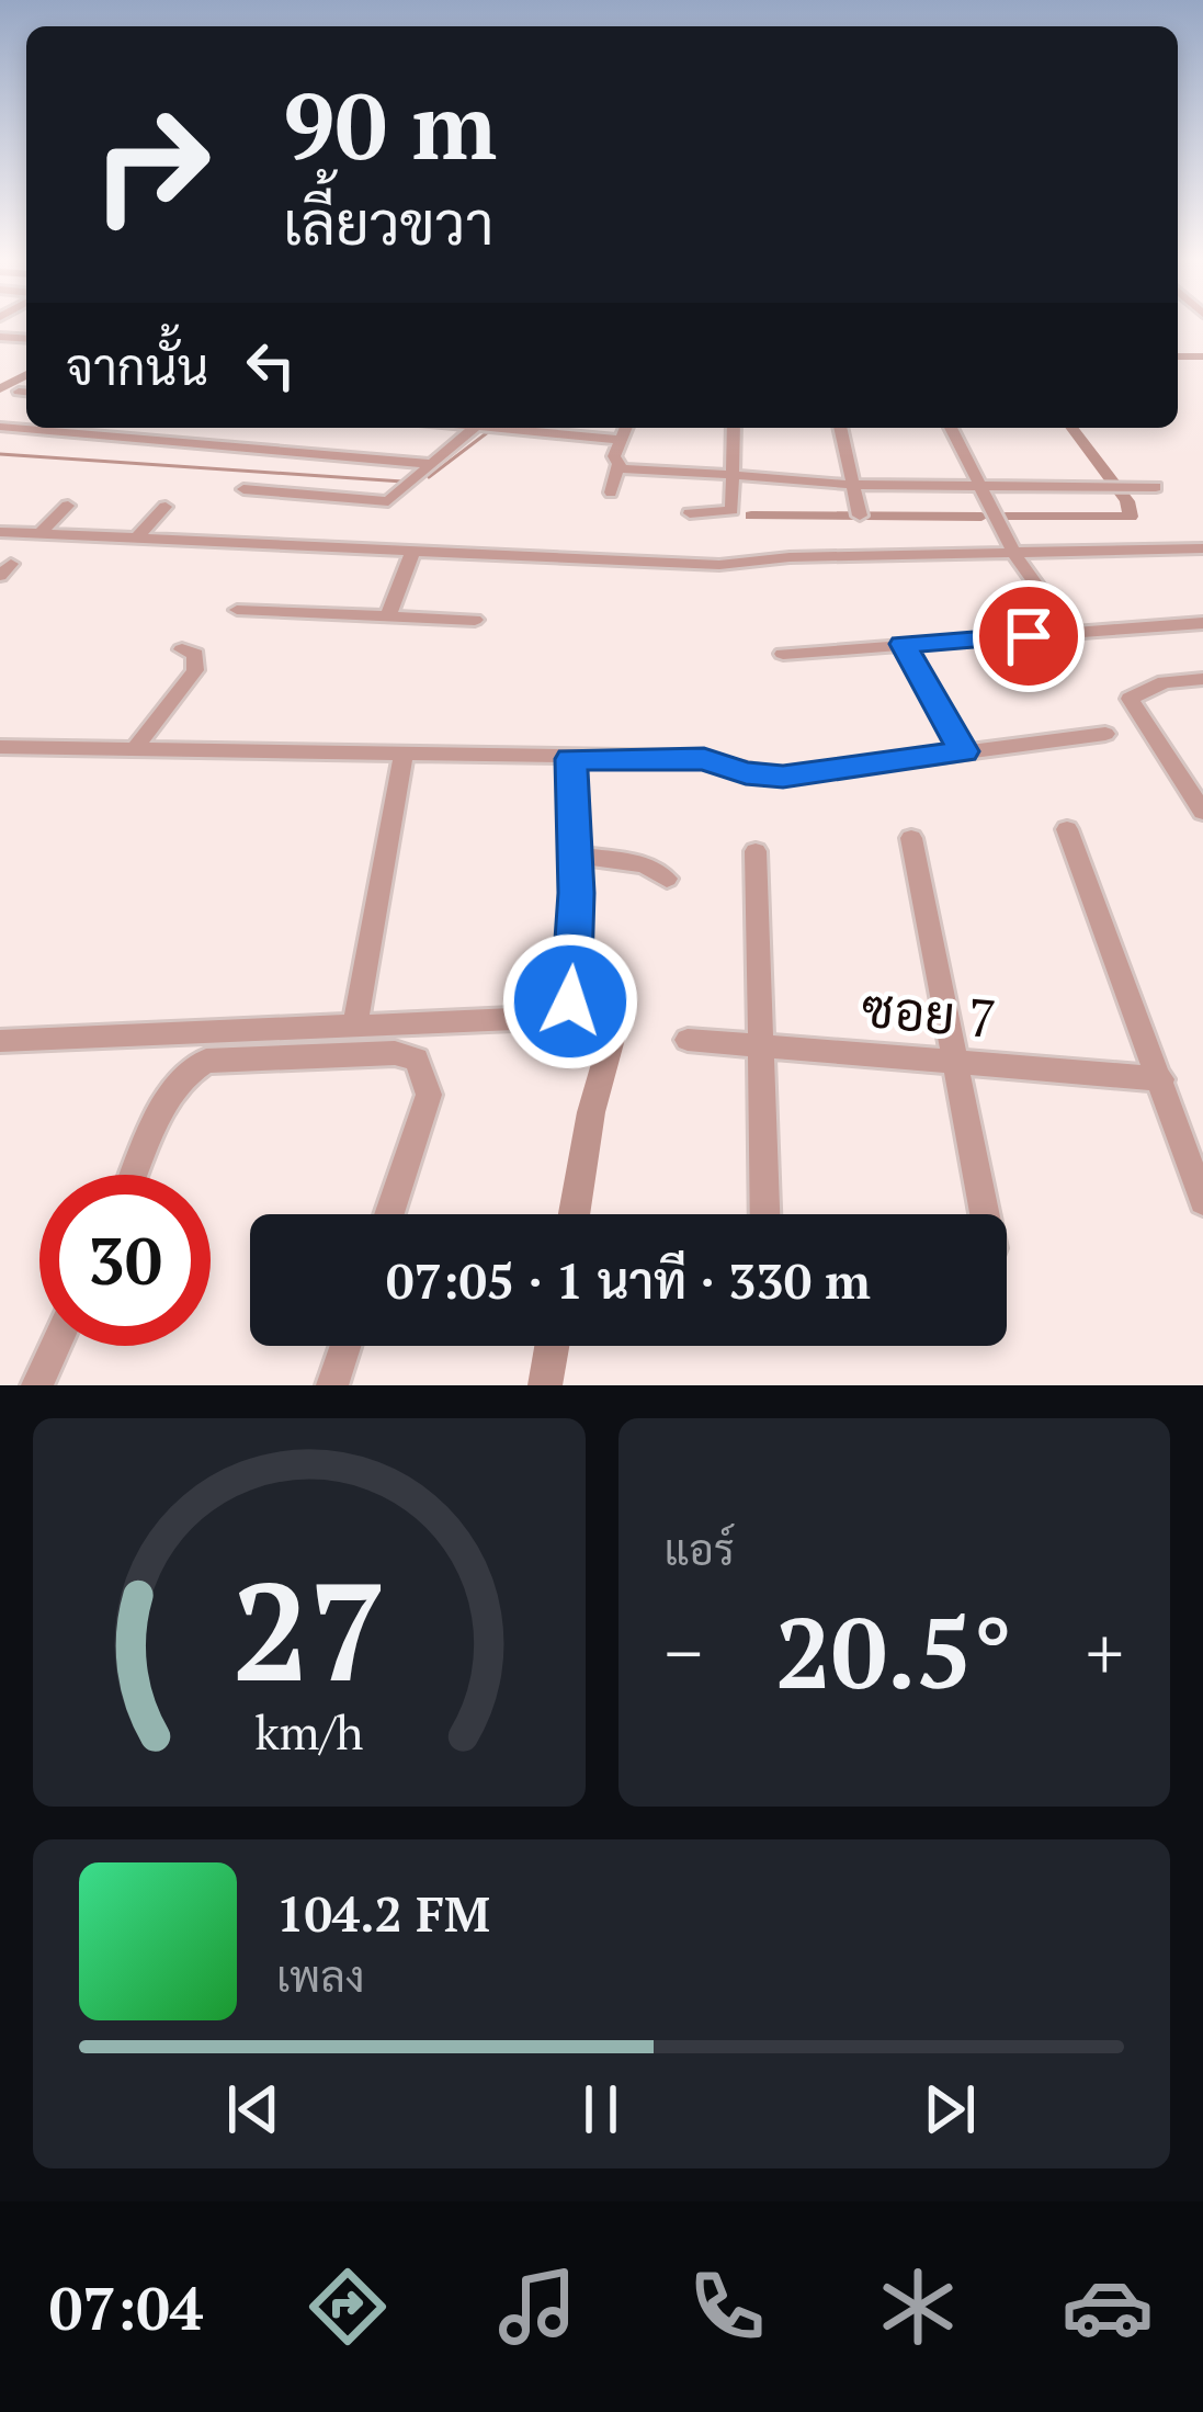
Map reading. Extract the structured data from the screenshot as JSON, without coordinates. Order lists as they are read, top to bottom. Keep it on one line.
{"streets":{"street":["ซอย 7"]},"page":{"turn":["90 m","เลี้ยวขวา"],"then":"จากนั้น","limit":"30","trip":"07:05 · 1 นาที · 330 m","tile":"แอร์","heat":["−","20.5°","+"],"song":["104.2 FM","เพลง"],"tabs":"07:04","gauge":["27","km/h"]}}
